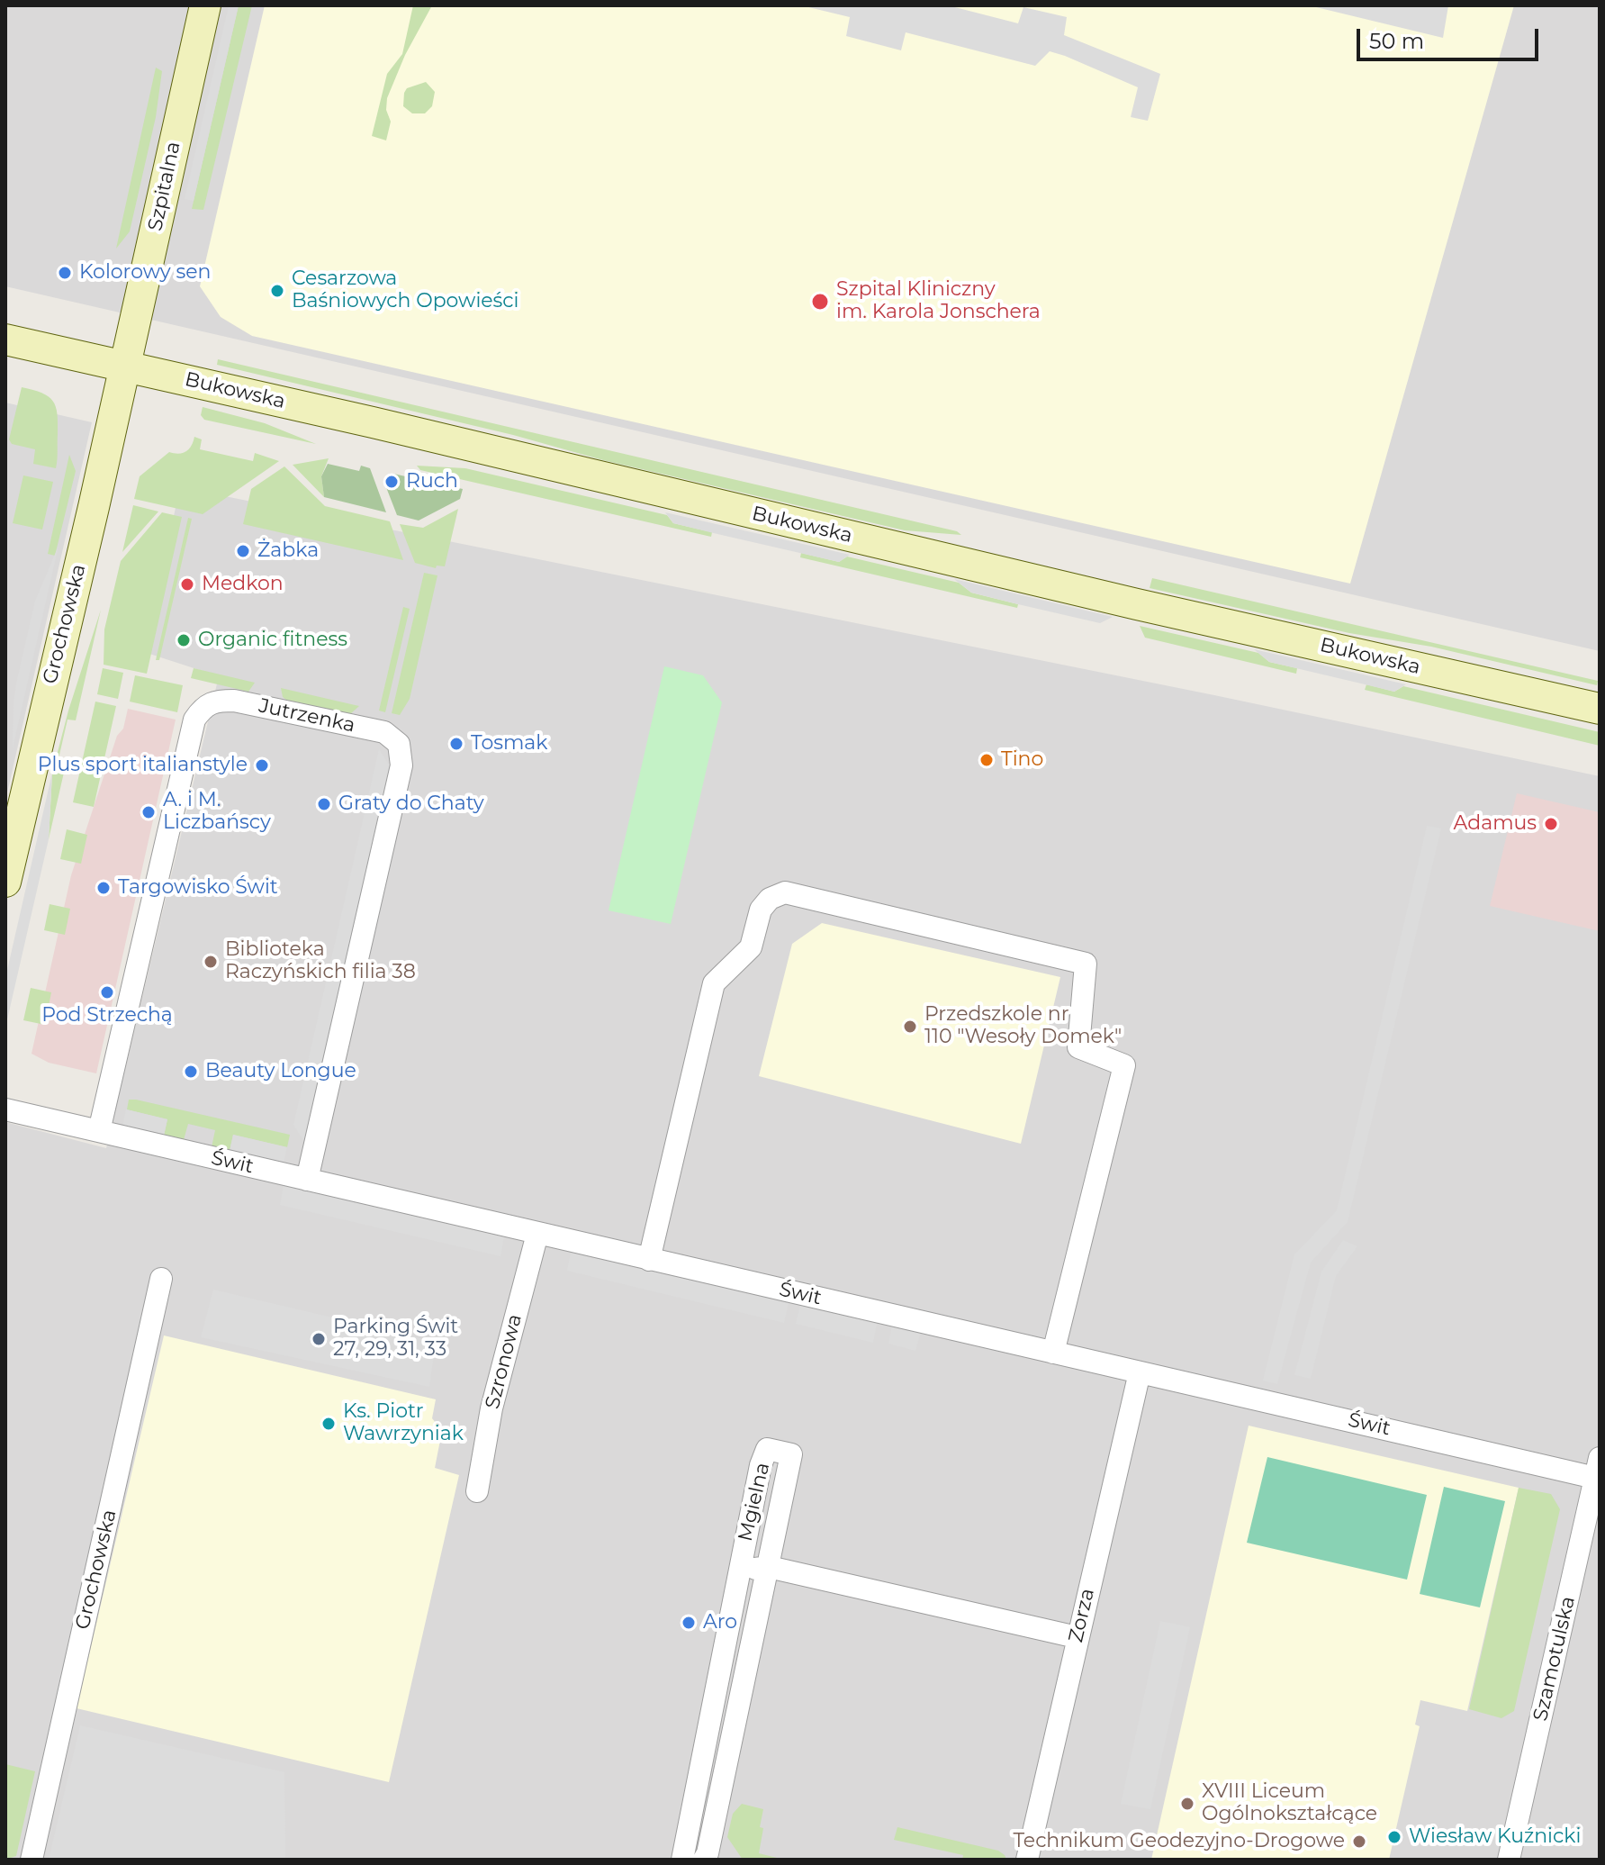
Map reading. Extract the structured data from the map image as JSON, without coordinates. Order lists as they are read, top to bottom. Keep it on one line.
{"streets":{"main road":["Szpitalna","Bukowska","Grochowska"],"street":["Jutrzenka","Świt","Szronowa","Mgielna","Zorza","Szamotulska"]},"crossings":[["Szpitalna","Bukowska"],["Szpitalna","Grochowska"],["Bukowska","Grochowska"],["Jutrzenka","Świt"],["Świt","Szronowa"],["Świt","Zorza"],["Świt","Szamotulska"]],"places":["Kolorowy sen","Cesarzowa Baśniowych Opowieści","Szpital Kliniczny im. Karola Jonschera","Ruch","Żabka","Medkon","Organic fitness","Tosmak","Tino","Plus sport italianstyle","Graty do Chaty","A. i M. Liczbańscy","Adamus","Targowisko Świt","Biblioteka Raczyńskich filia 38","Pod Strzechą","Przedszkole nr 110 \"Wesoły Domek\"","Beauty Longue","Parking Świt 27, 29, 31, 33","Ks. Piotr Wawrzyniak","Aro","XVIII Liceum Ogólnokształcące","Wiesław Kuźnicki","Technikum Geodezyjno-Drogowe"],"scale_bar":"50 m"}
